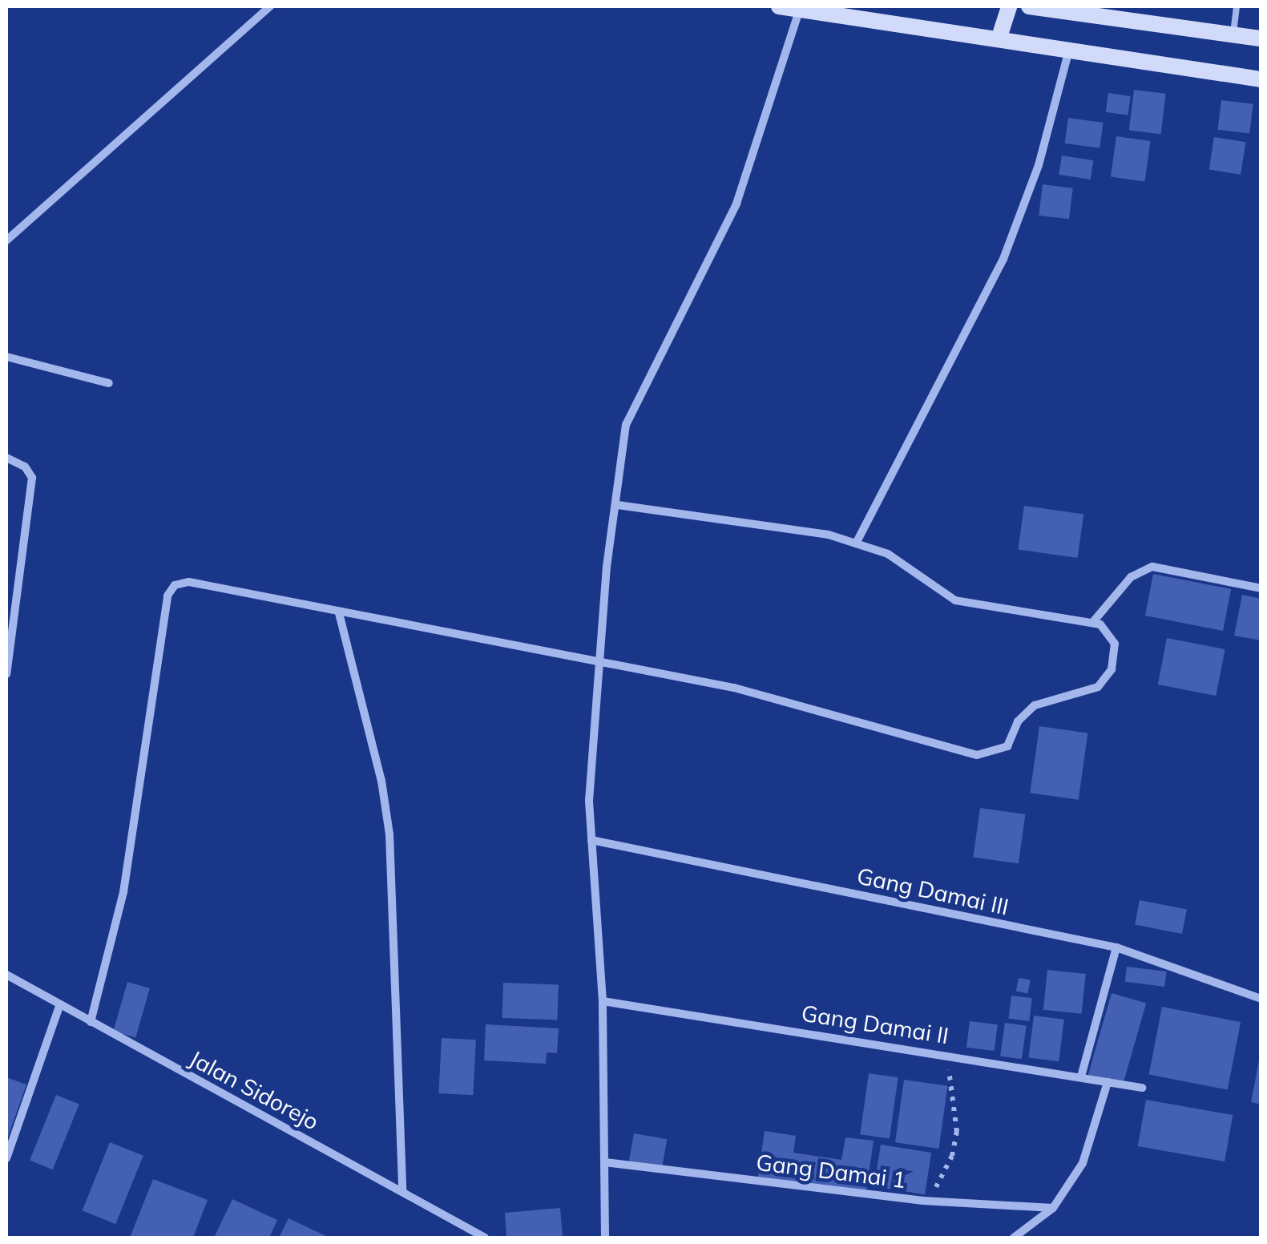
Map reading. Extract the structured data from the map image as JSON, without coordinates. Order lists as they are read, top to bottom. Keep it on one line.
{"streets":{"street":["Gang Damai III","Gang Damai II","Jalan Sidorejo","Gang Damai 1"]}}
